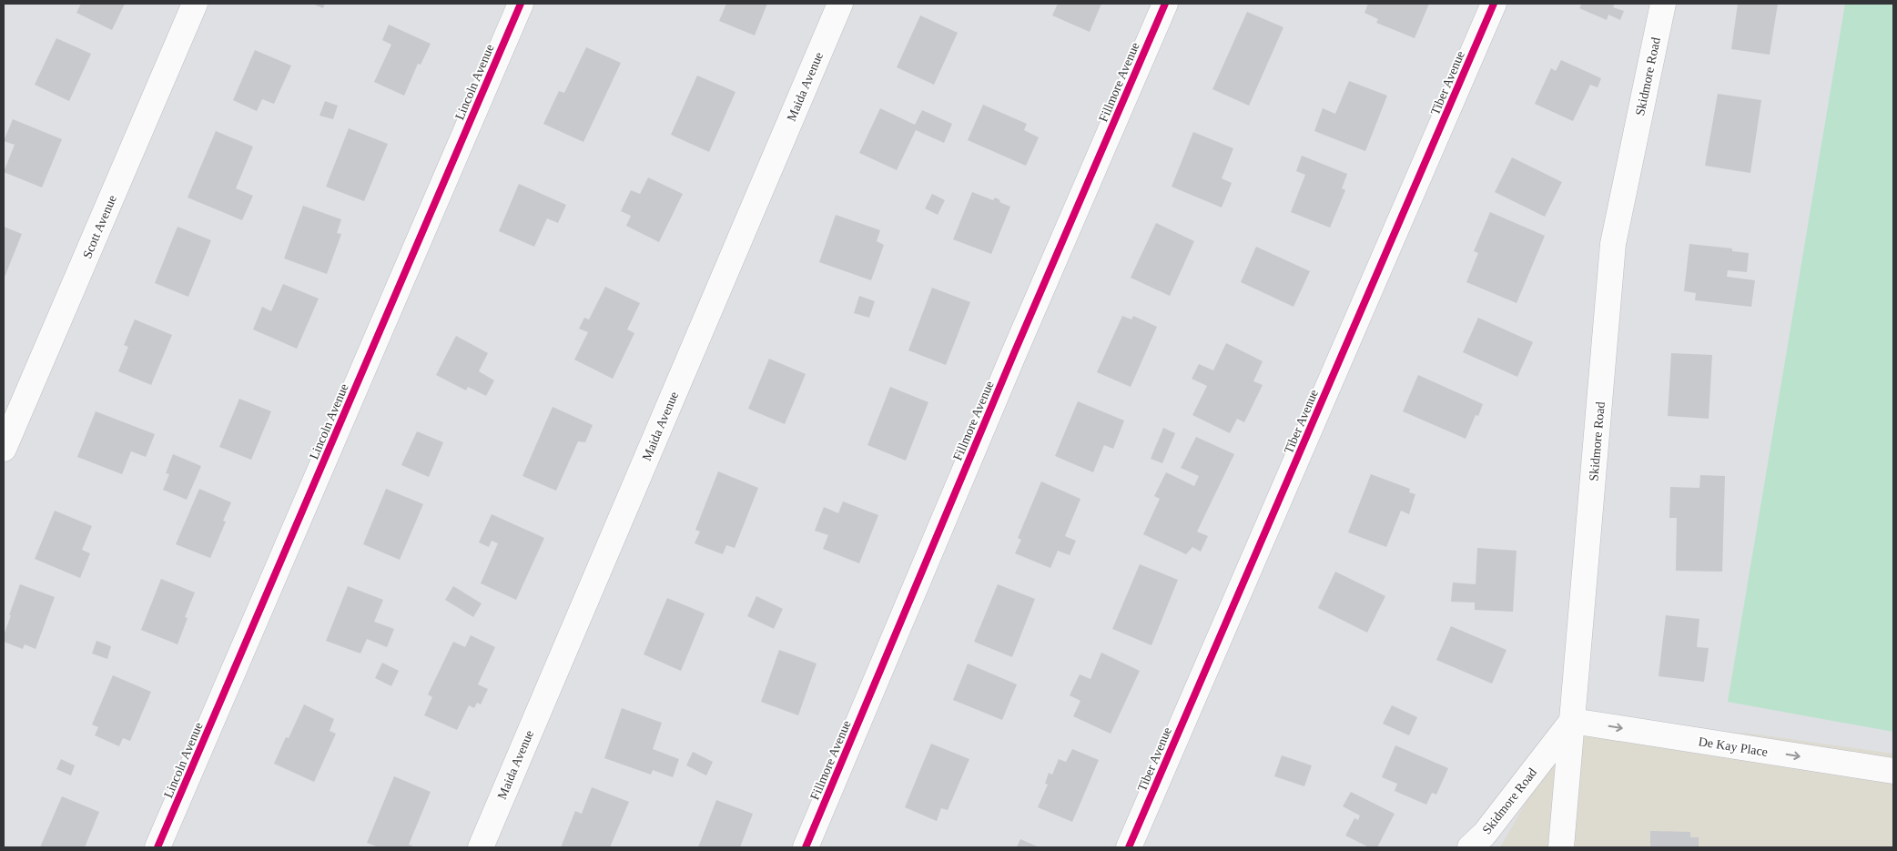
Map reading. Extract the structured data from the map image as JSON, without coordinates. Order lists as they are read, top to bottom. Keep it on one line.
{"streets":{"street":["Skidmore Road","Lincoln Avenue","Fillmore Avenue","Tiber Avenue","Maida Avenue","Scott Avenue","De Kay Place"]},"crossings":[["Skidmore Road","De Kay Place"]],"one_way":["De Kay Place"]}
